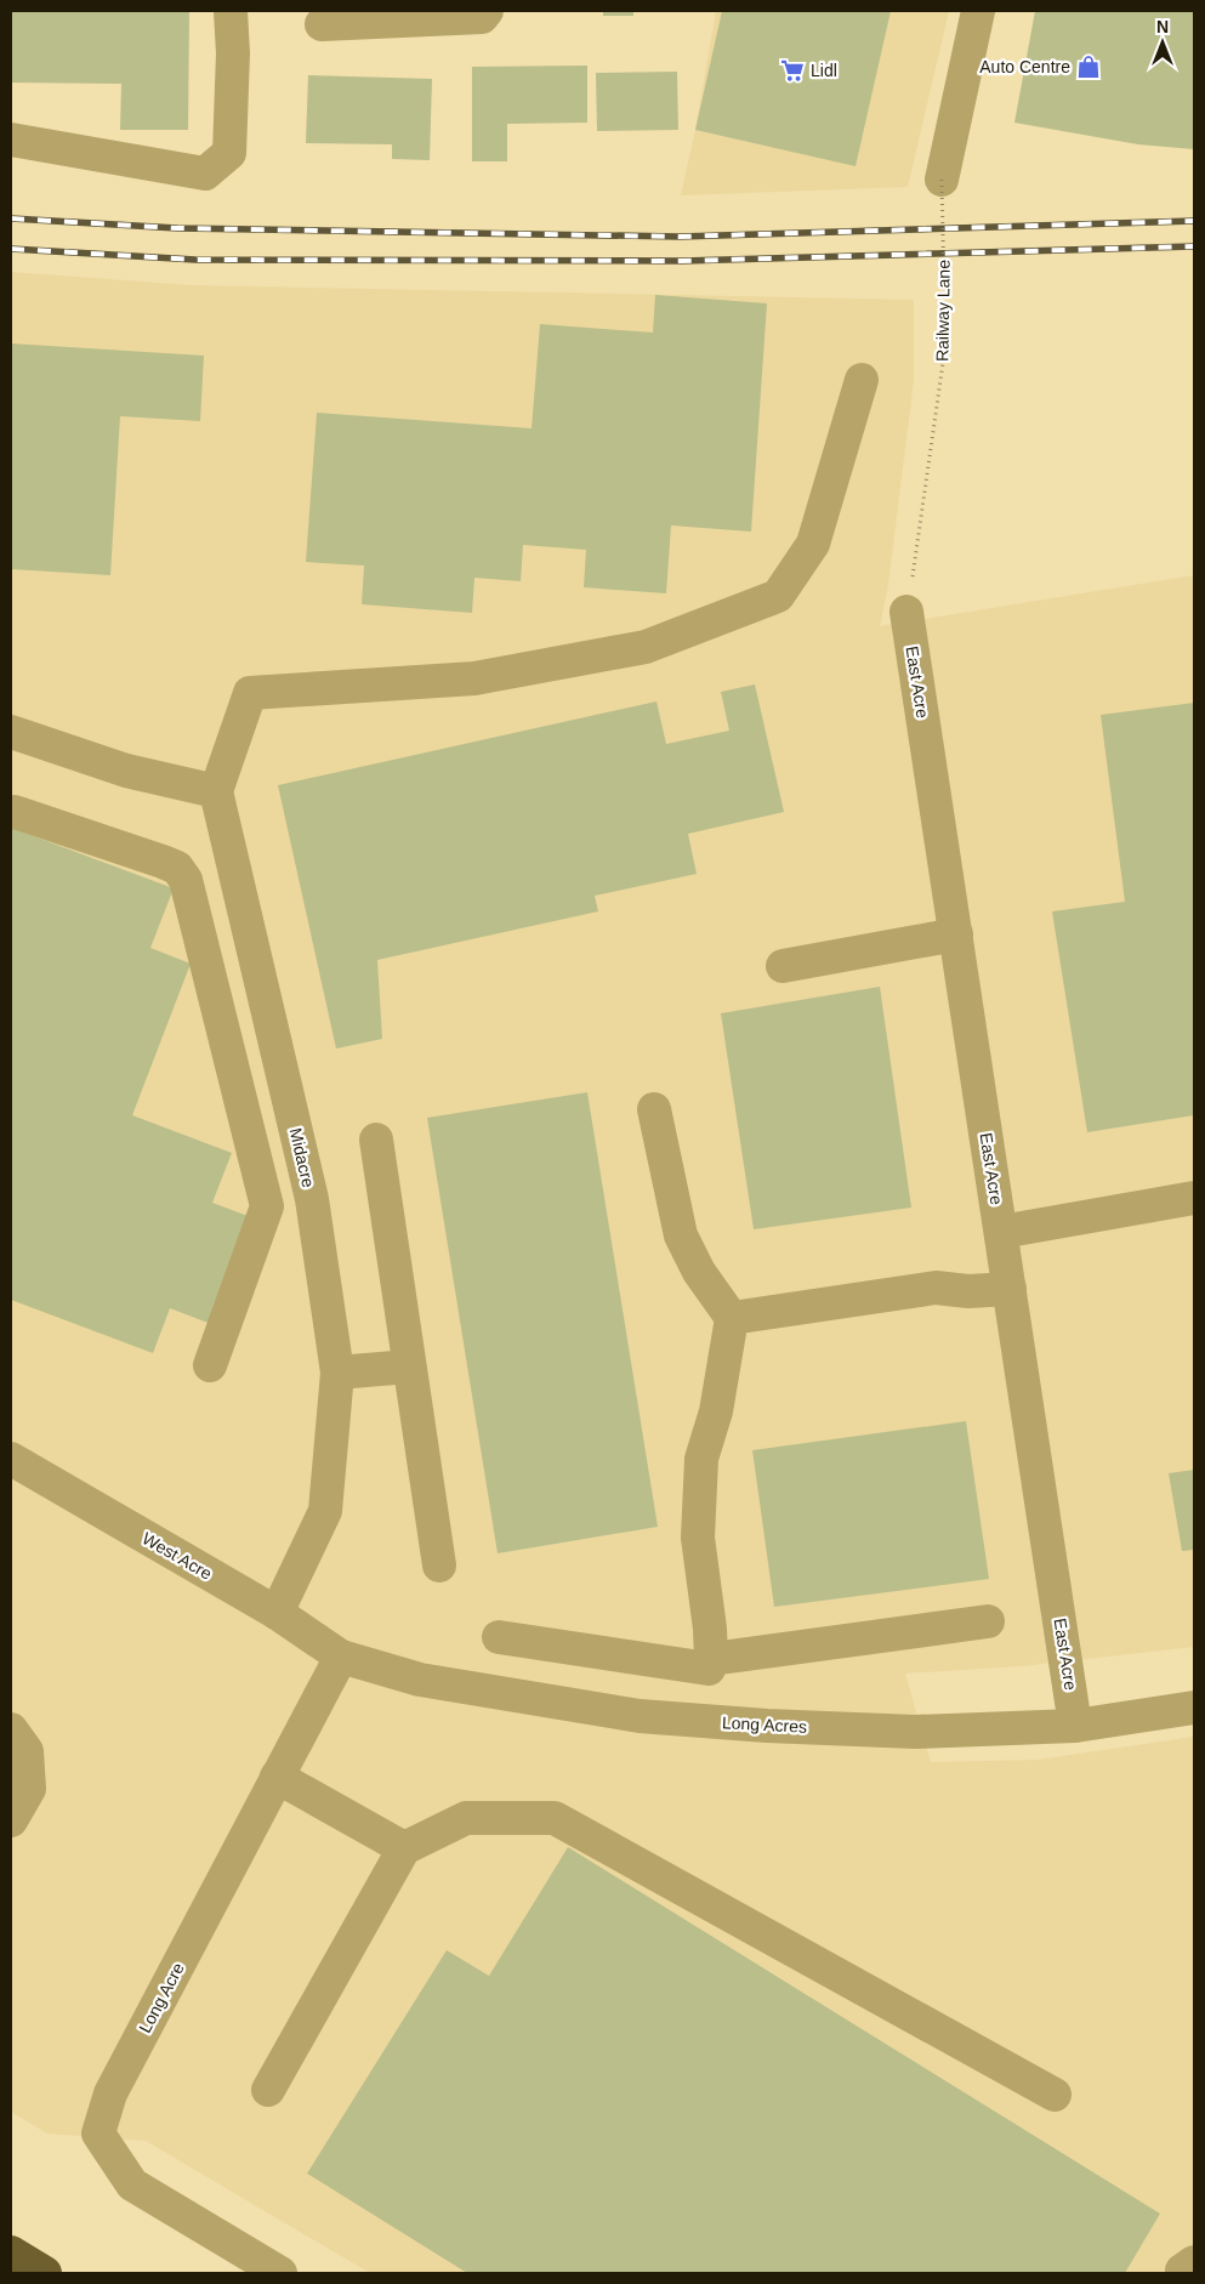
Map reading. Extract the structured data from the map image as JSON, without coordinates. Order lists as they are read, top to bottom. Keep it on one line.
{"streets":{"street":["East Acre","Midacre","West Acre","Long Acres","Long Acre"],"path":["Railway Lane"]},"crossings":[["Railway Lane","East Acre"],["East Acre","Long Acres"],["Midacre","West Acre"],["West Acre","Long Acres"],["West Acre","Long Acre"],["Long Acres","Long Acre"]],"places":{"shop":["Auto Centre"],"supermarket":["Lidl"]},"north":"top"}
